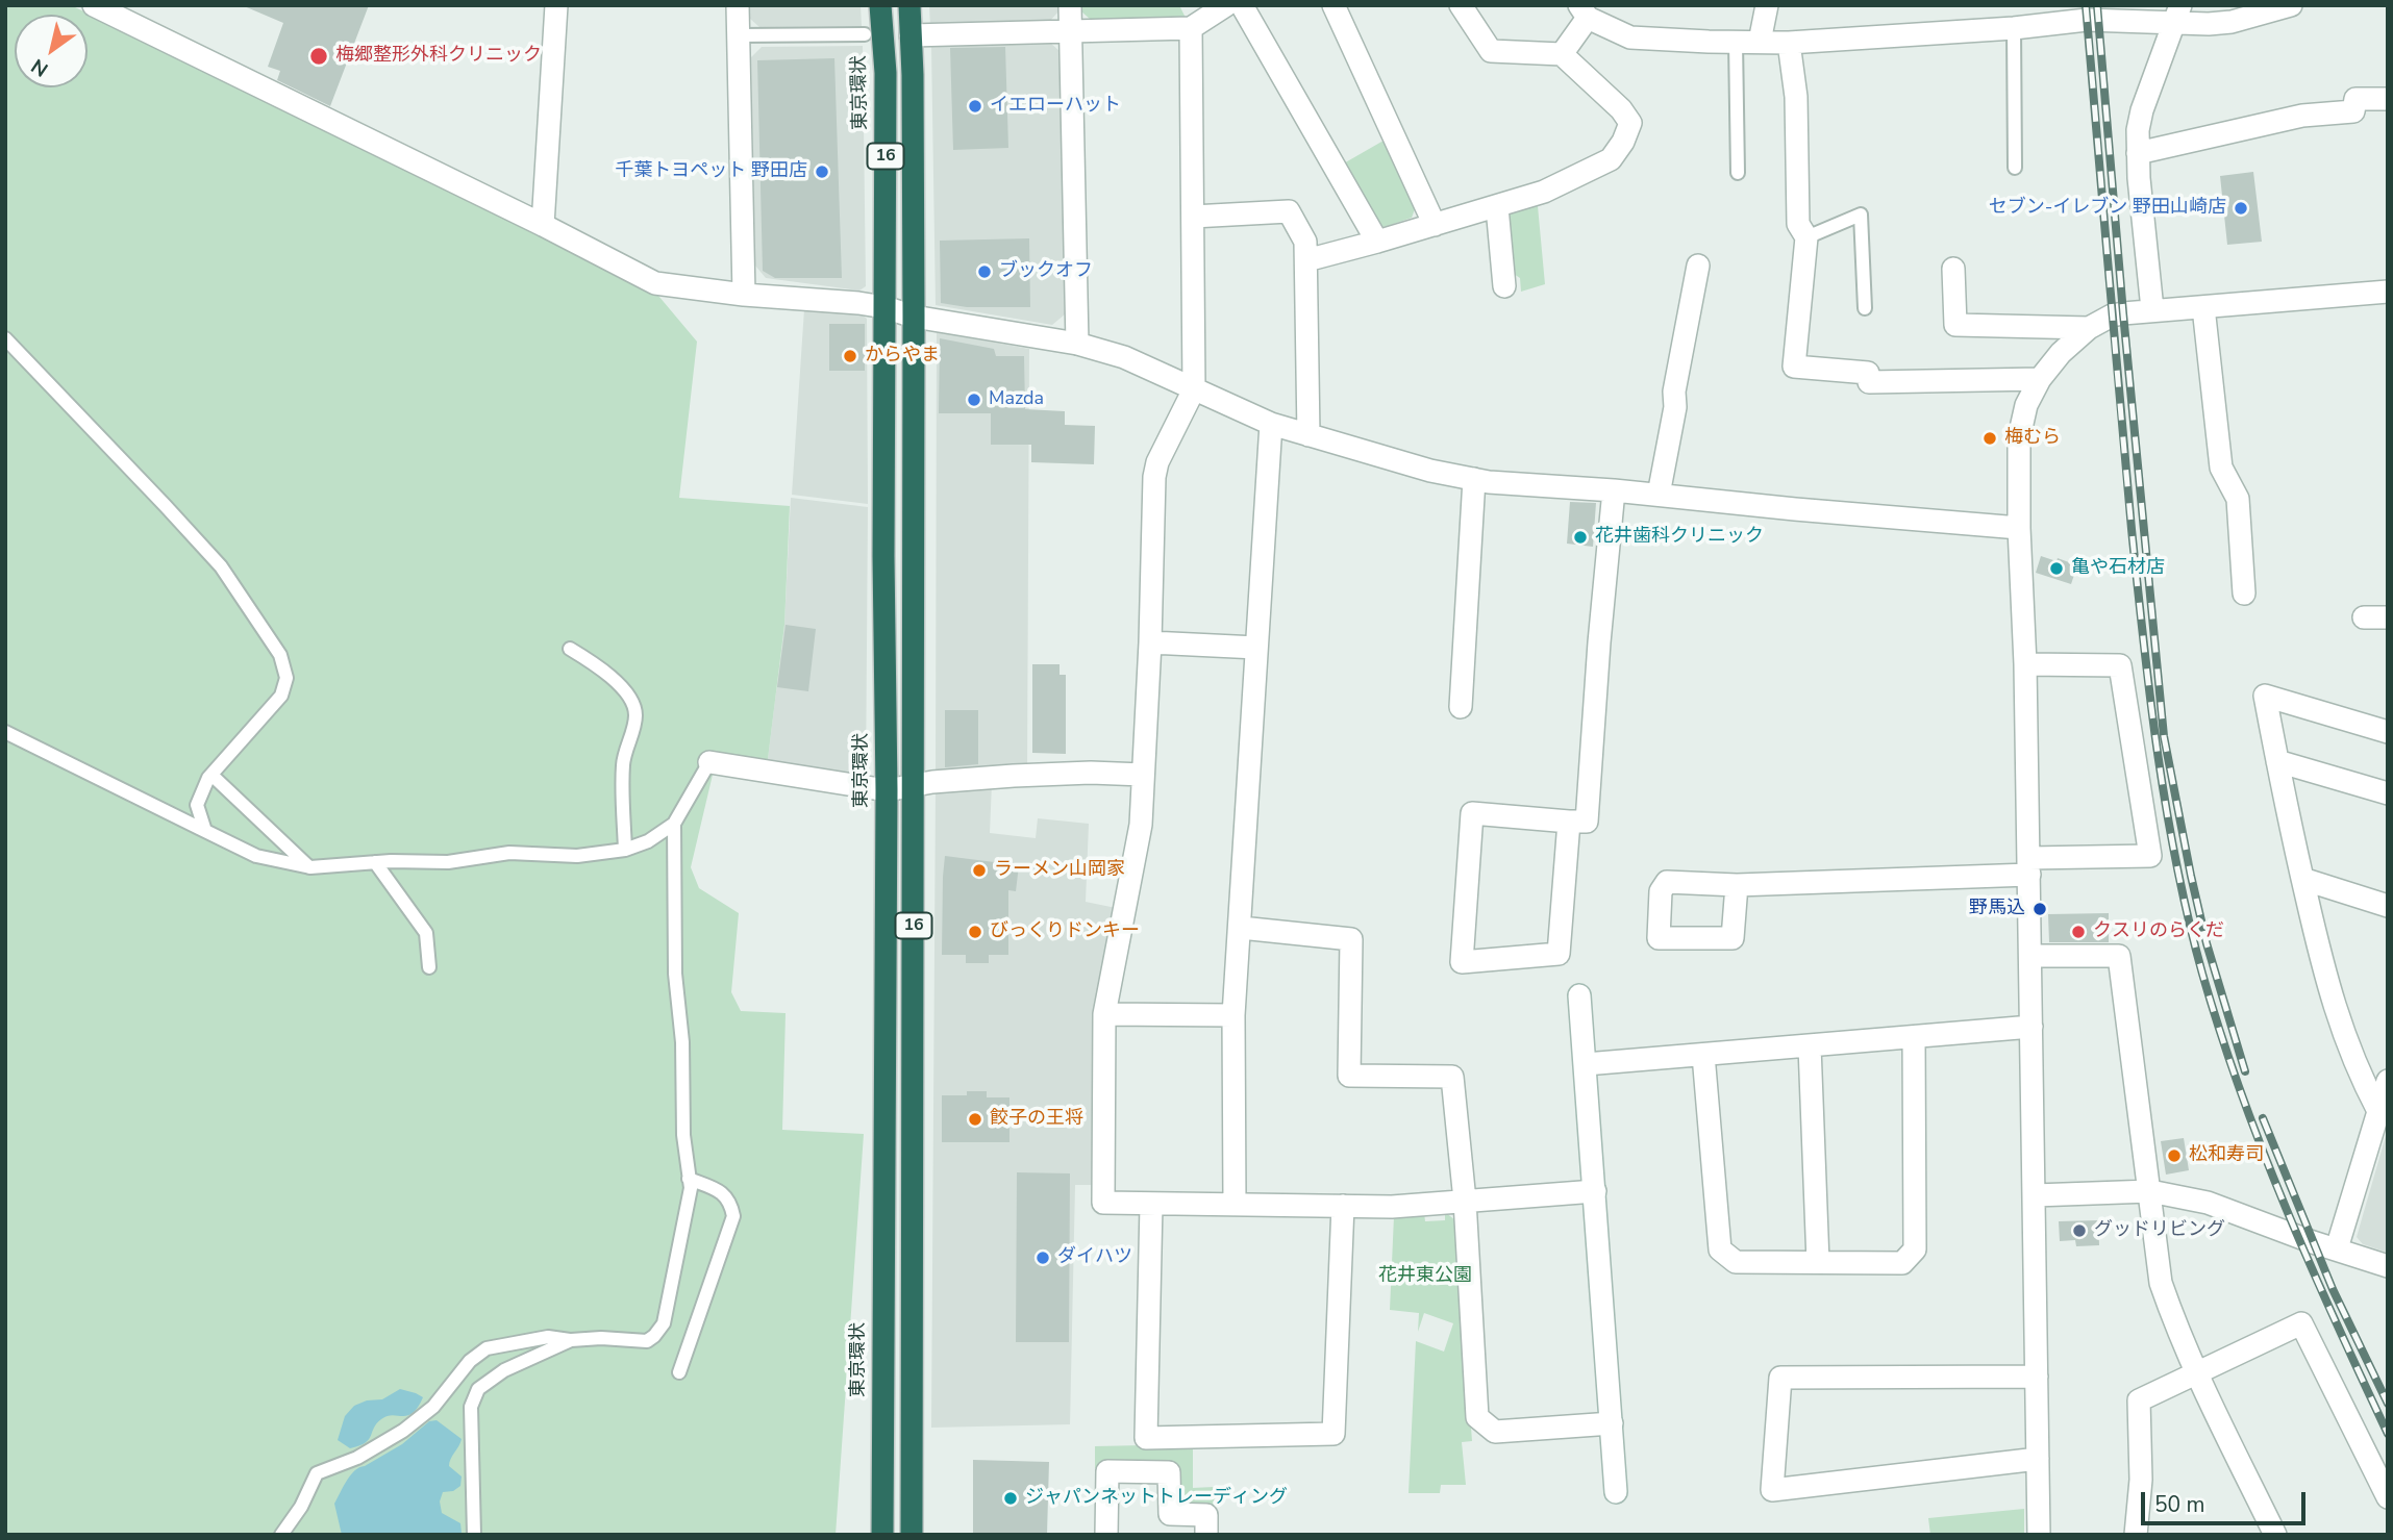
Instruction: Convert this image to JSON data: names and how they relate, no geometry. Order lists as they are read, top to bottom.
{
  "streets": {
    "highway": ["東京環状", "16"]
  },
  "parks": ["花井東公園"],
  "places": [
    "梅郷整形外科クリニック",
    "イエローハット",
    "千葉トヨペット 野田店",
    "セブン-イレブン 野田山崎店",
    "ブックオフ",
    "からやま",
    "Mazda",
    "梅むら",
    "花井歯科クリニック",
    "亀や石材店",
    "ラーメン山岡家",
    "野馬込",
    "びっくりドンキー",
    "クスリのらくだ",
    "餃子の王将",
    "松和寿司",
    "グッドリビング",
    "ダイハツ",
    "ジャパンネットトレーディング"
  ],
  "scale_bar": "50 m",
  "north": "bottom left"
}
